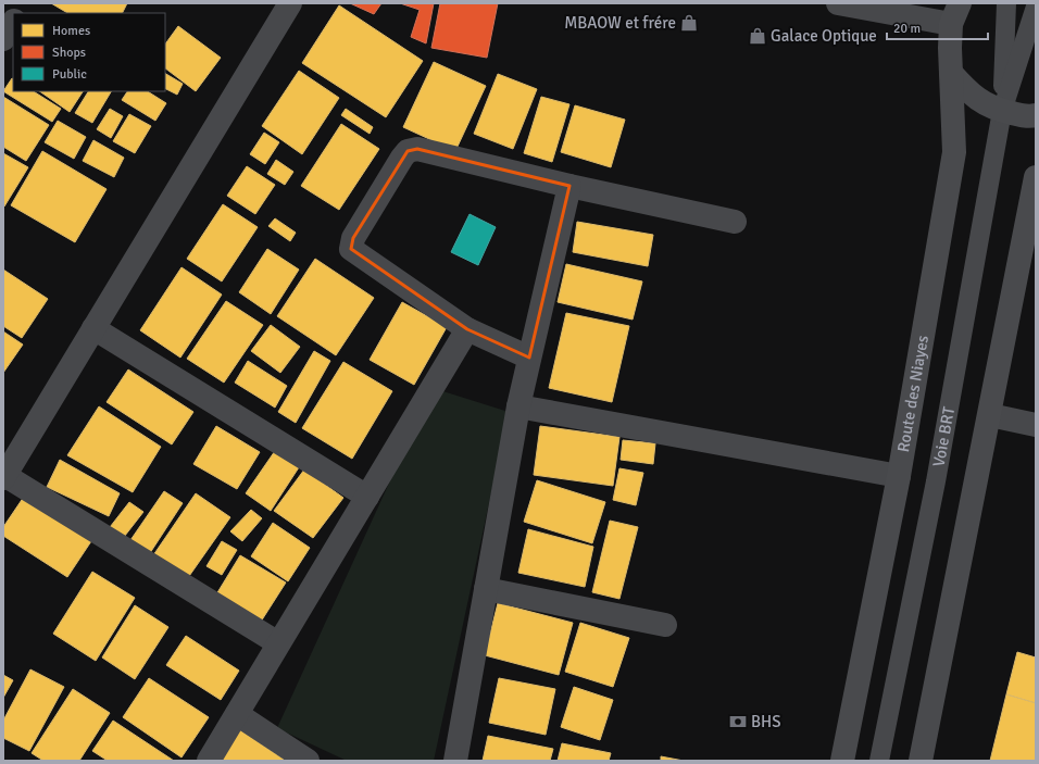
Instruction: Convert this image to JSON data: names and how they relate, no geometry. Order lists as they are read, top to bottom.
{
  "streets": {
    "main road": ["Route des Niayes"],
    "lane": ["Voie BRT"]
  },
  "places": {
    "shop": ["MBAOW et frére", "Galace Optique"],
    "bank": ["BHS"]
  },
  "legend": ["Homes", "Shops", "Public"],
  "scale_bar": "20 m"
}
